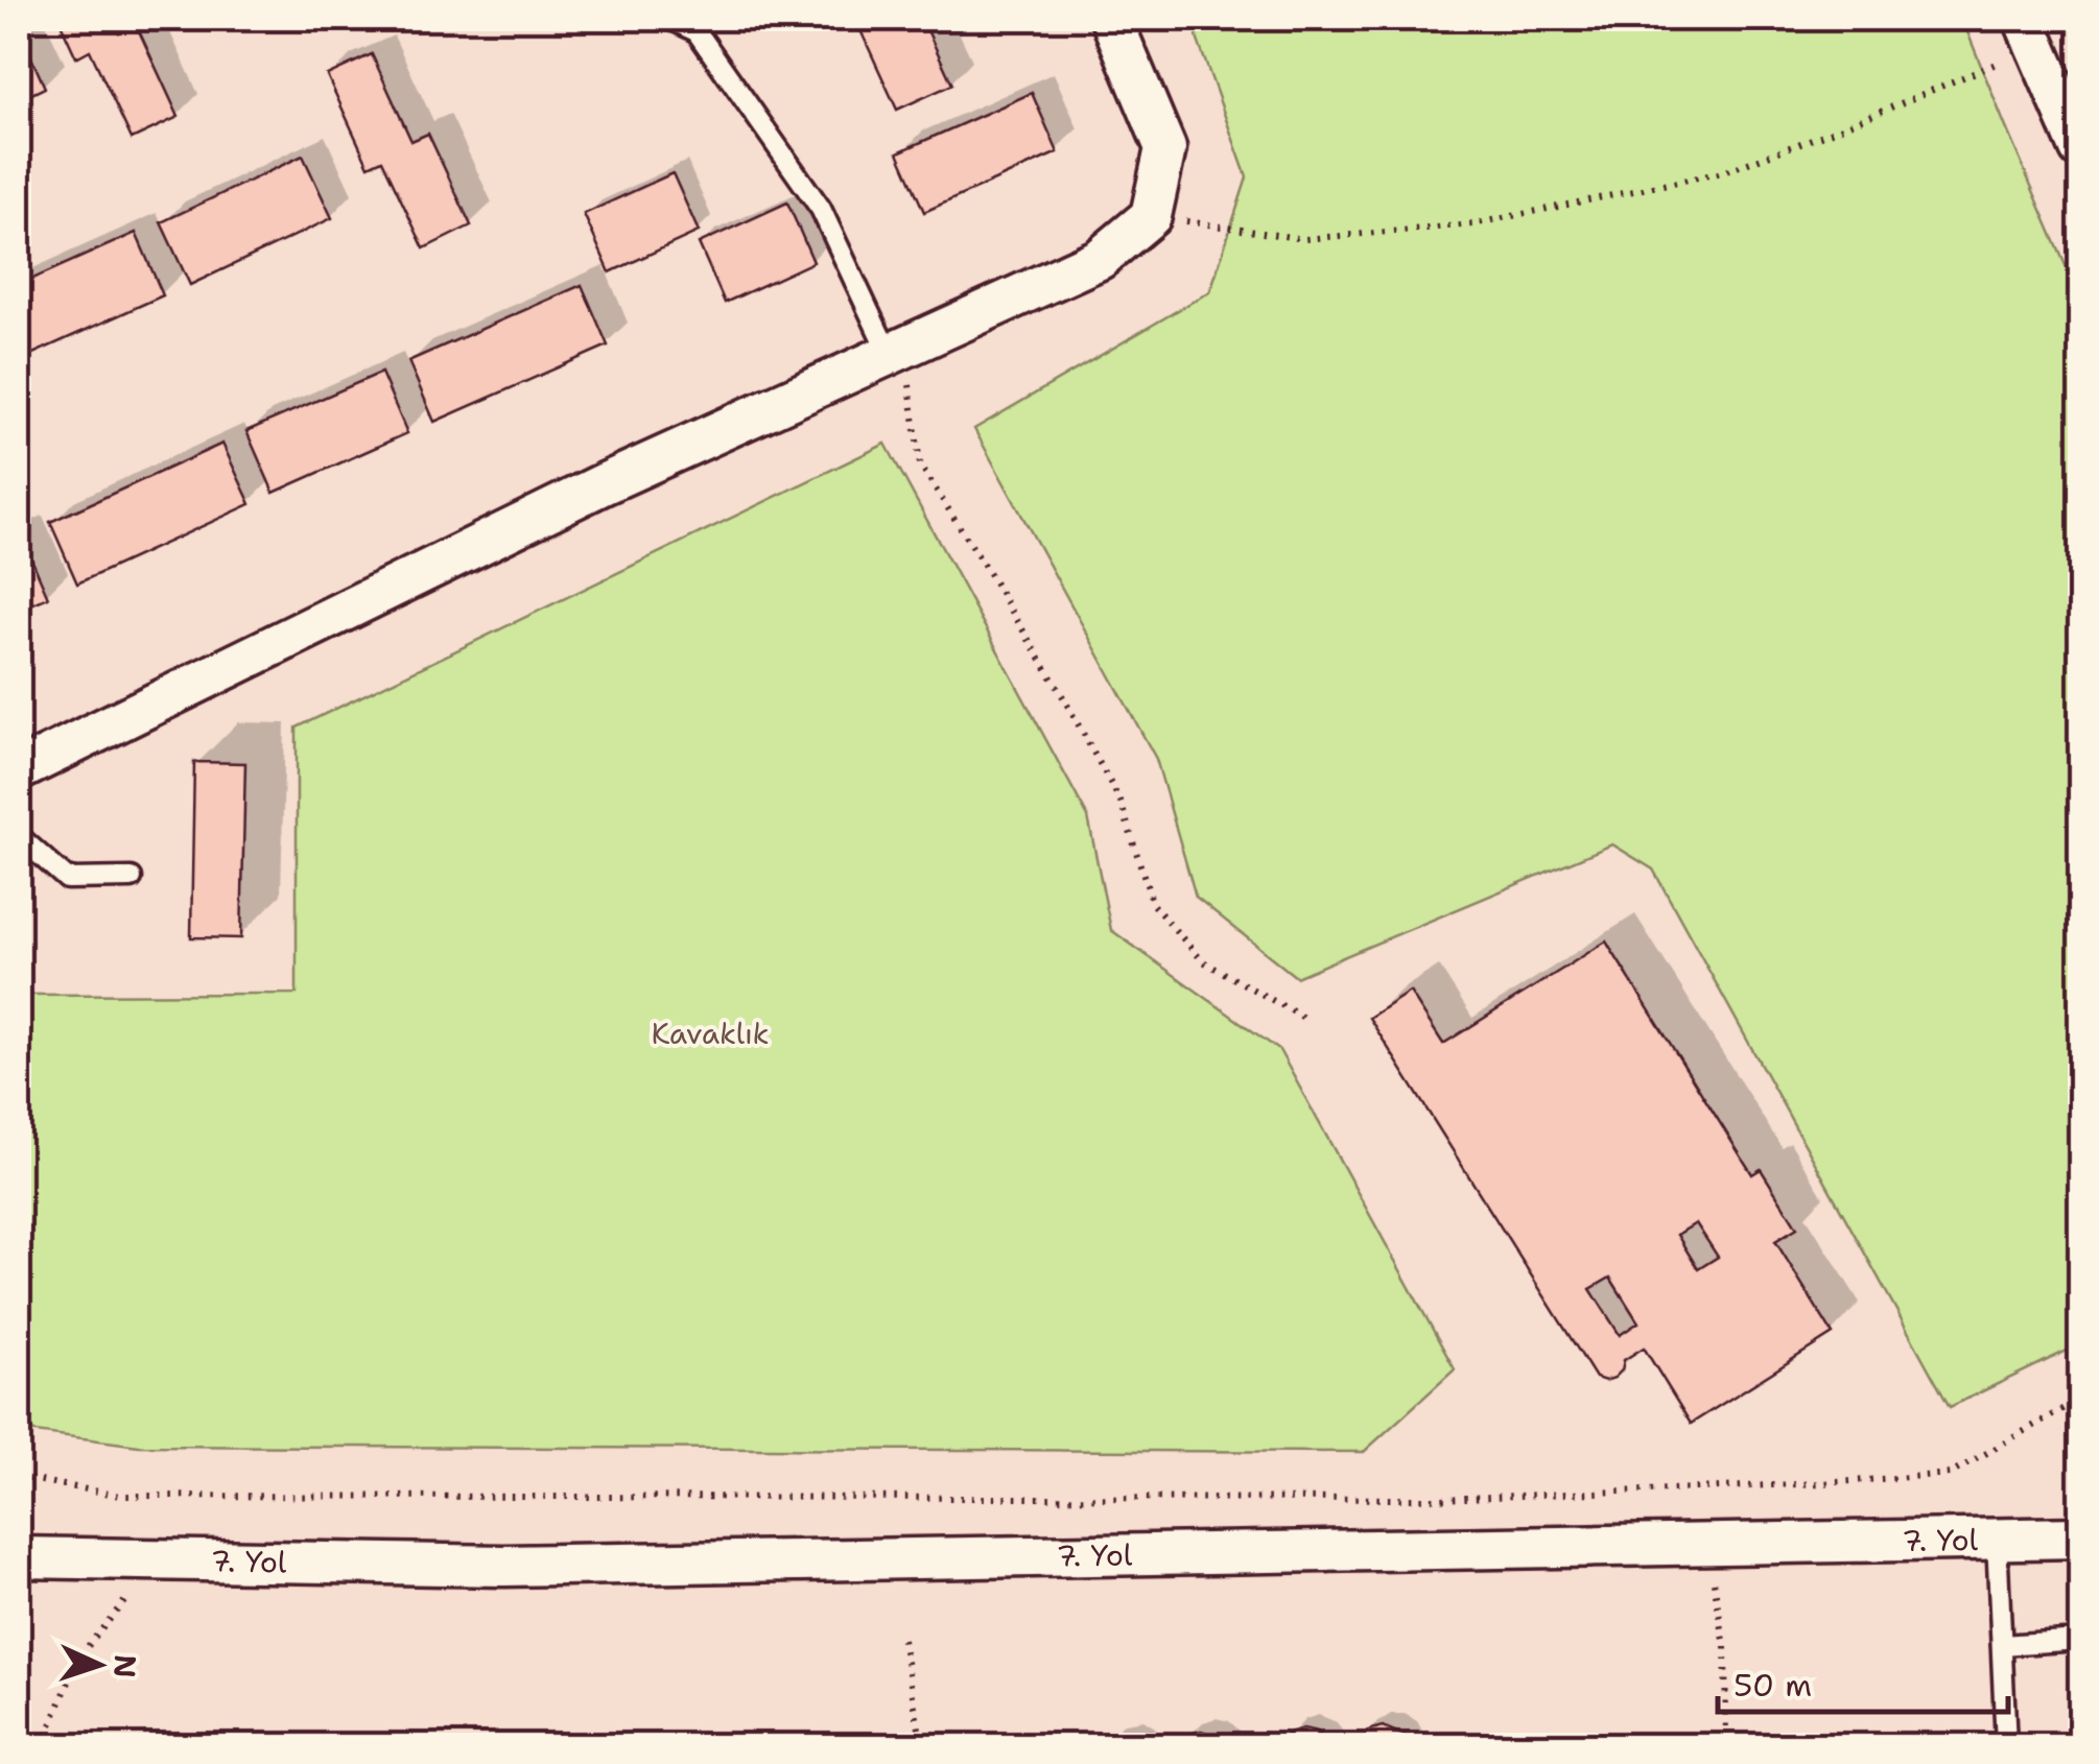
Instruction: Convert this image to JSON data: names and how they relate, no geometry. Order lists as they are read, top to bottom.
{
  "streets": {
    "street": ["7. Yol"]
  },
  "parks": ["Kavaklık"],
  "scale_bar": "50 m",
  "north": "right"
}
